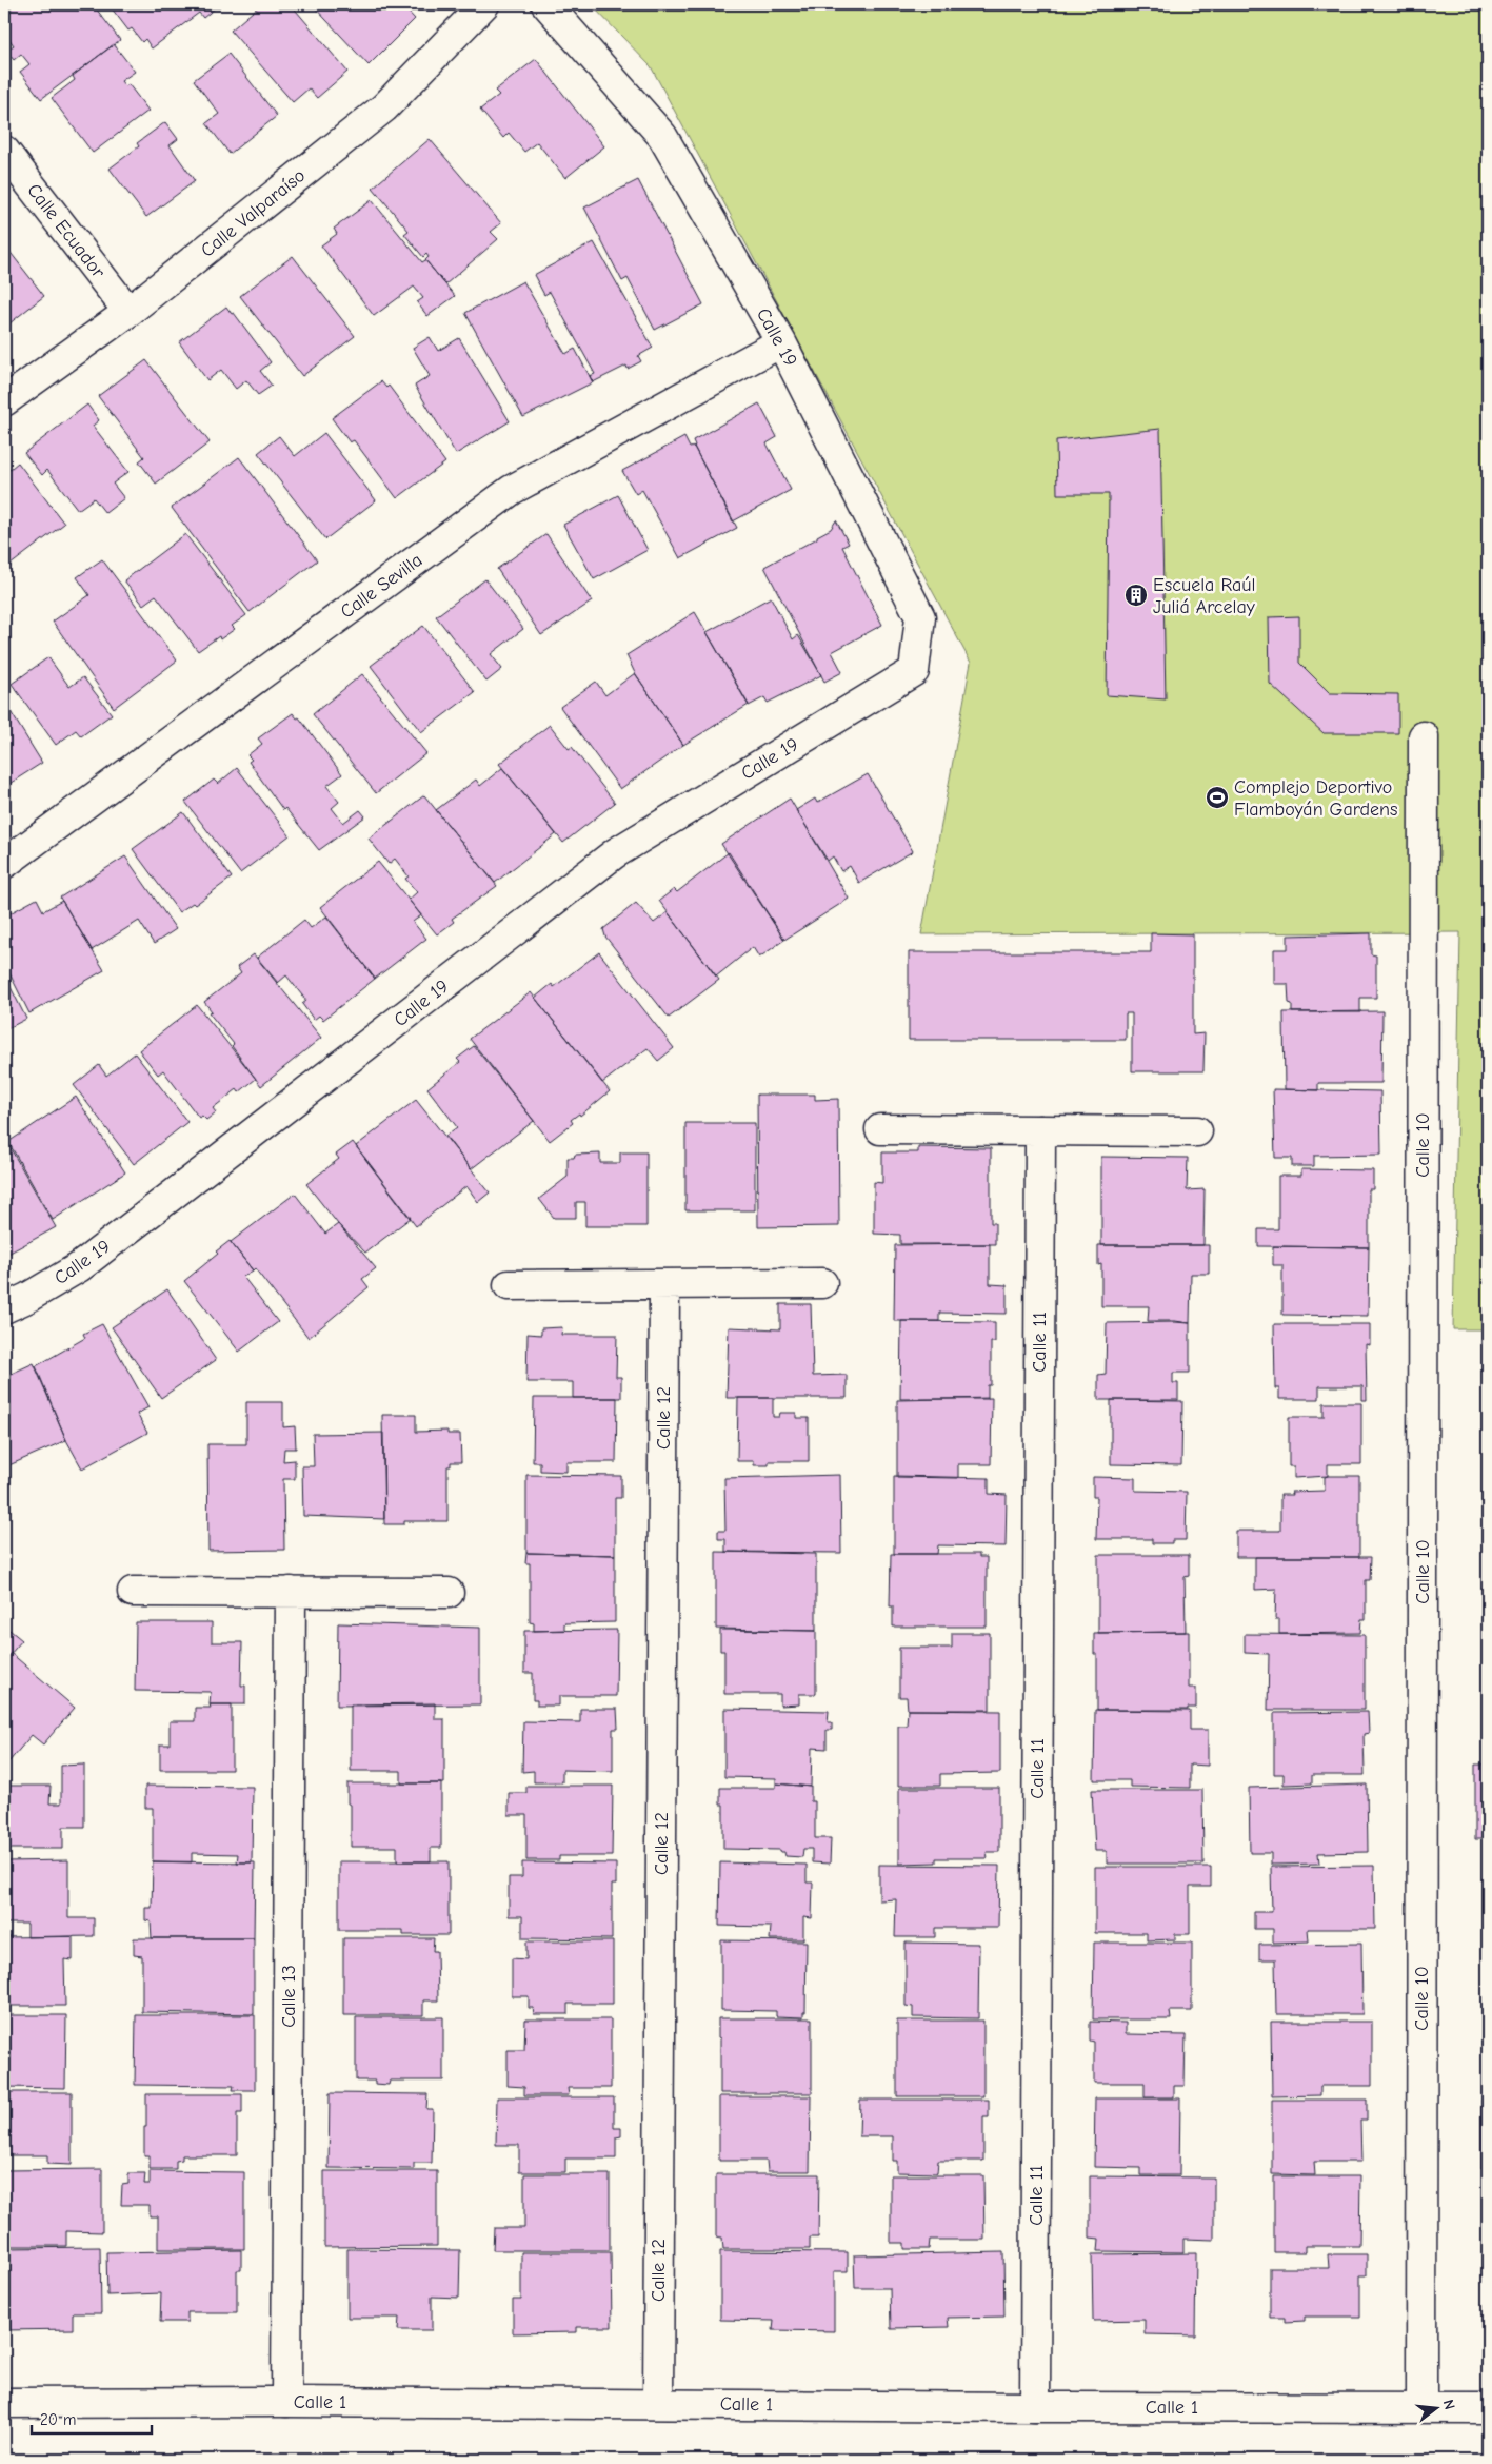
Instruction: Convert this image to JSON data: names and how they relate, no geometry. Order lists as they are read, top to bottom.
{
  "streets": {
    "street": [
      "Calle Valparaíso",
      "Calle Ecuador",
      "Calle 19",
      "Calle Sevilla",
      "Calle 10",
      "Calle 11",
      "Calle 12",
      "Calle 13",
      "Calle 1"
    ]
  },
  "crossings": [
    ["Calle Valparaíso", "Calle Ecuador"],
    ["Calle 19", "Calle Sevilla"],
    ["Calle 10", "Calle 1"],
    ["Calle 11", "Calle 1"],
    ["Calle 12", "Calle 1"],
    ["Calle 13", "Calle 1"]
  ],
  "places": {
    "building": ["Escuela Raúl Juliá Arcelay"],
    "sports": ["Complejo Deportivo Flamboyán Gardens"]
  },
  "scale_bar": "20 m",
  "north": "right"
}
